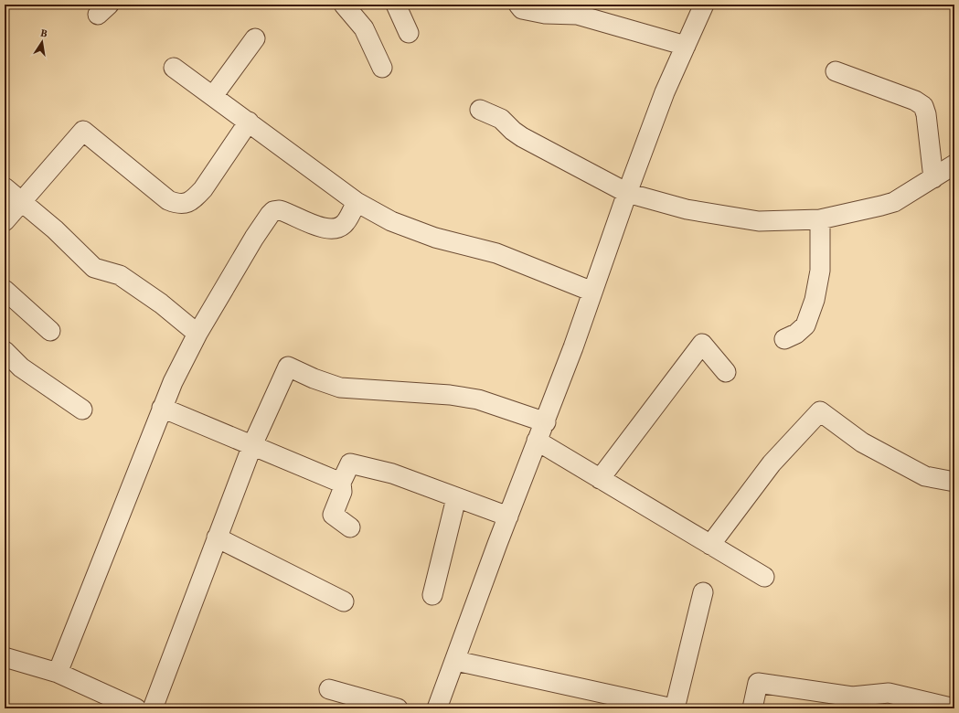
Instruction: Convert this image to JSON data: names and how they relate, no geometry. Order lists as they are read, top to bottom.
{
  "north": "top"
}
